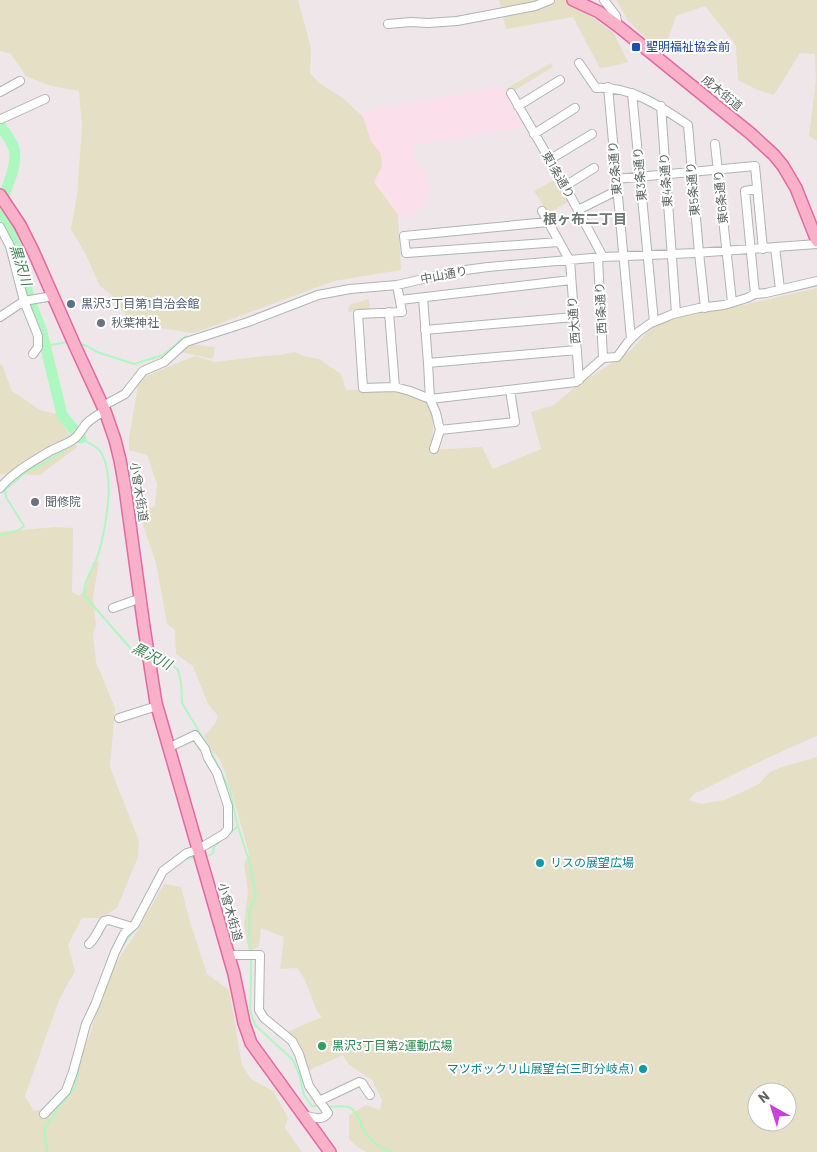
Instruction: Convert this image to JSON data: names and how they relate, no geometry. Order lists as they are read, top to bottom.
{
  "streets": {
    "main road": ["成木街道", "小曾木街道"],
    "street": [
      "東2条通り",
      "東3条通り",
      "東1条通り",
      "東4条通り",
      "東5条通り",
      "東6条通り",
      "中山通り",
      "西1条通り",
      "西大通り"
    ]
  },
  "crossings": [
    ["成木街道", "中山通り"],
    ["東2条通り", "中山通り"],
    ["東3条通り", "中山通り"],
    ["東1条通り", "中山通り"],
    ["東1条通り", "西1条通り"],
    ["東4条通り", "東5条通り"],
    ["東4条通り", "中山通り"],
    ["東5条通り", "中山通り"],
    ["東6条通り", "中山通り"],
    ["中山通り", "西1条通り"],
    ["中山通り", "西大通り"],
    ["中山通り", "小曾木街道"]
  ],
  "districts": ["根ヶ布二丁目"],
  "water": ["黒沢川"],
  "places": {
    "transit": ["聖明福祉協会前"],
    "other": [
      "黒沢3丁目第1自治会館",
      "秋葉神社",
      "聞修院",
      "リスの展望広場",
      "黒沢3丁目第2運動広場",
      "マツボックリ山展望台(三町分岐点)"
    ]
  },
  "north": "top left"
}
